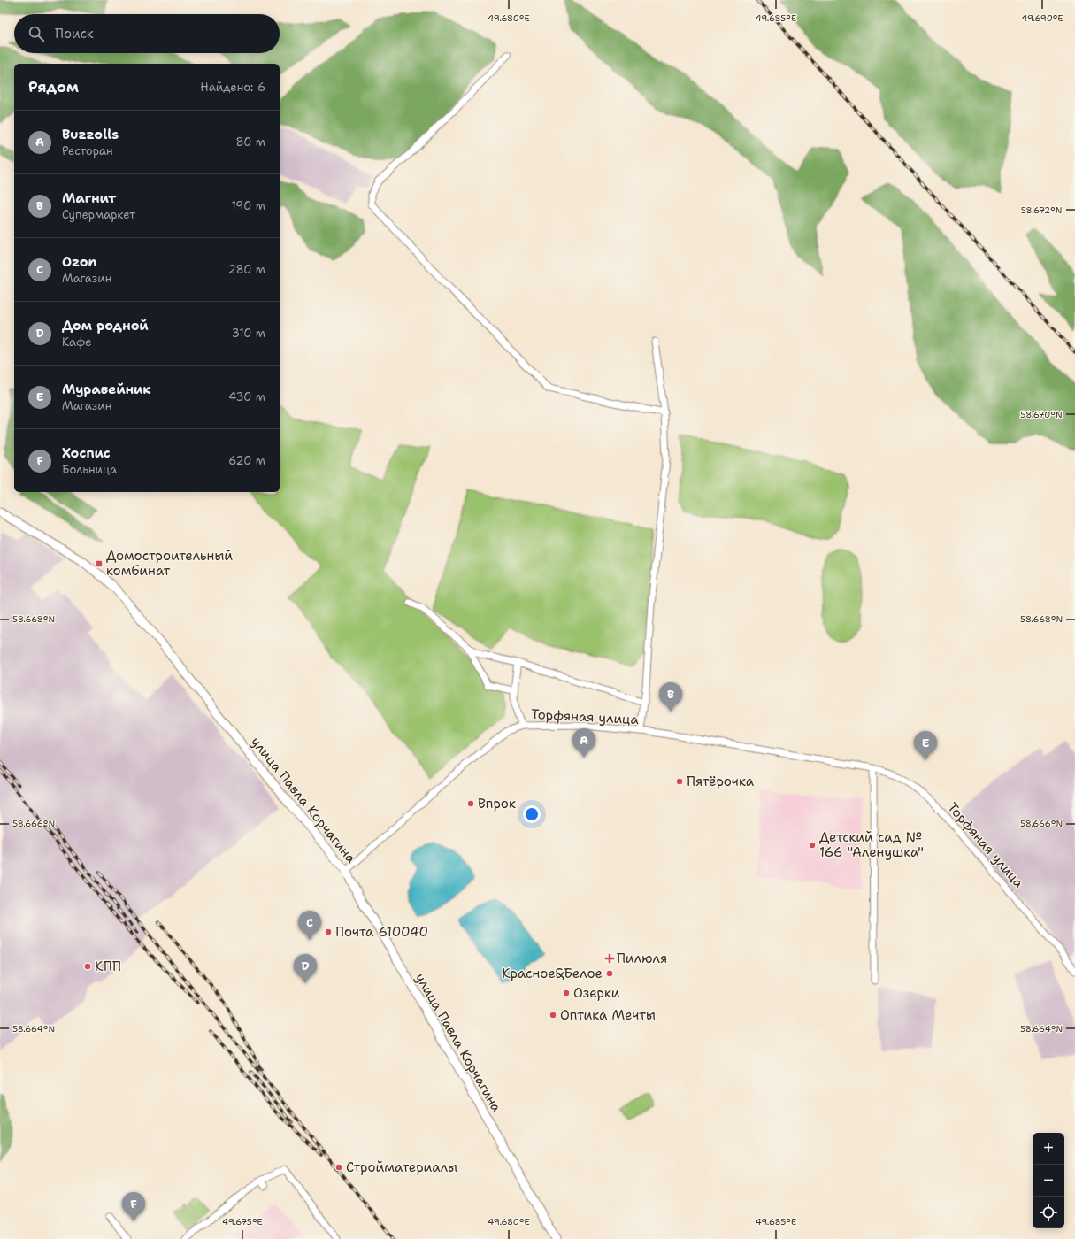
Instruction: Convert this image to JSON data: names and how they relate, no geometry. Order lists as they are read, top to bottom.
{
  "streets": {
    "main road": ["улица Павла Корчагина"],
    "street": ["Торфяная улица"]
  },
  "crossings": [
    ["Торфяная улица", "улица Павла Корчагина"]
  ],
  "places": {
    "transit": ["Домостроительный комбинат"],
    "other": [
      "Пятёрочка",
      "Впрок",
      "Детский сад № 166 \"Аленушка\"",
      "Почта 610040",
      "КПП",
      "Красное&Белое",
      "Озерки",
      "Оптика Мечты",
      "Стройматериалы"
    ],
    "health": ["Пилюля"]
  },
  "page": {
    "search": "Поиск",
    "heading": ["Рядом", "Найдено: 6"],
    "list": [
      {
        "mark": "A",
        "name": "Buzzolls",
        "note": "Ресторан",
        "value": "80 m"
      },
      {
        "mark": "B",
        "name": "Магнит",
        "note": "Супермаркет",
        "value": "190 m"
      },
      {
        "mark": "C",
        "name": "Ozon",
        "note": "Магазин",
        "value": "280 m"
      },
      {
        "mark": "D",
        "name": "Дом родной",
        "note": "Кафе",
        "value": "310 m"
      },
      {
        "mark": "E",
        "name": "Муравейник",
        "note": "Магазин",
        "value": "430 m"
      },
      {
        "mark": "F",
        "name": "Хоспис",
        "note": "Больница",
        "value": "620 m"
      }
    ],
    "pins": [
      "B",
      "A",
      "E",
      "C",
      "D",
      "F"
    ],
    "map_buttons": ["+", "−"]
  },
  "coordinates": [
    "49.680°E",
    "49.685°E",
    "49.690°E",
    "58.672°N",
    "58.670°N",
    "58.668°N",
    "58.666°N",
    "58.664°N",
    "49.675°E"
  ]
}
